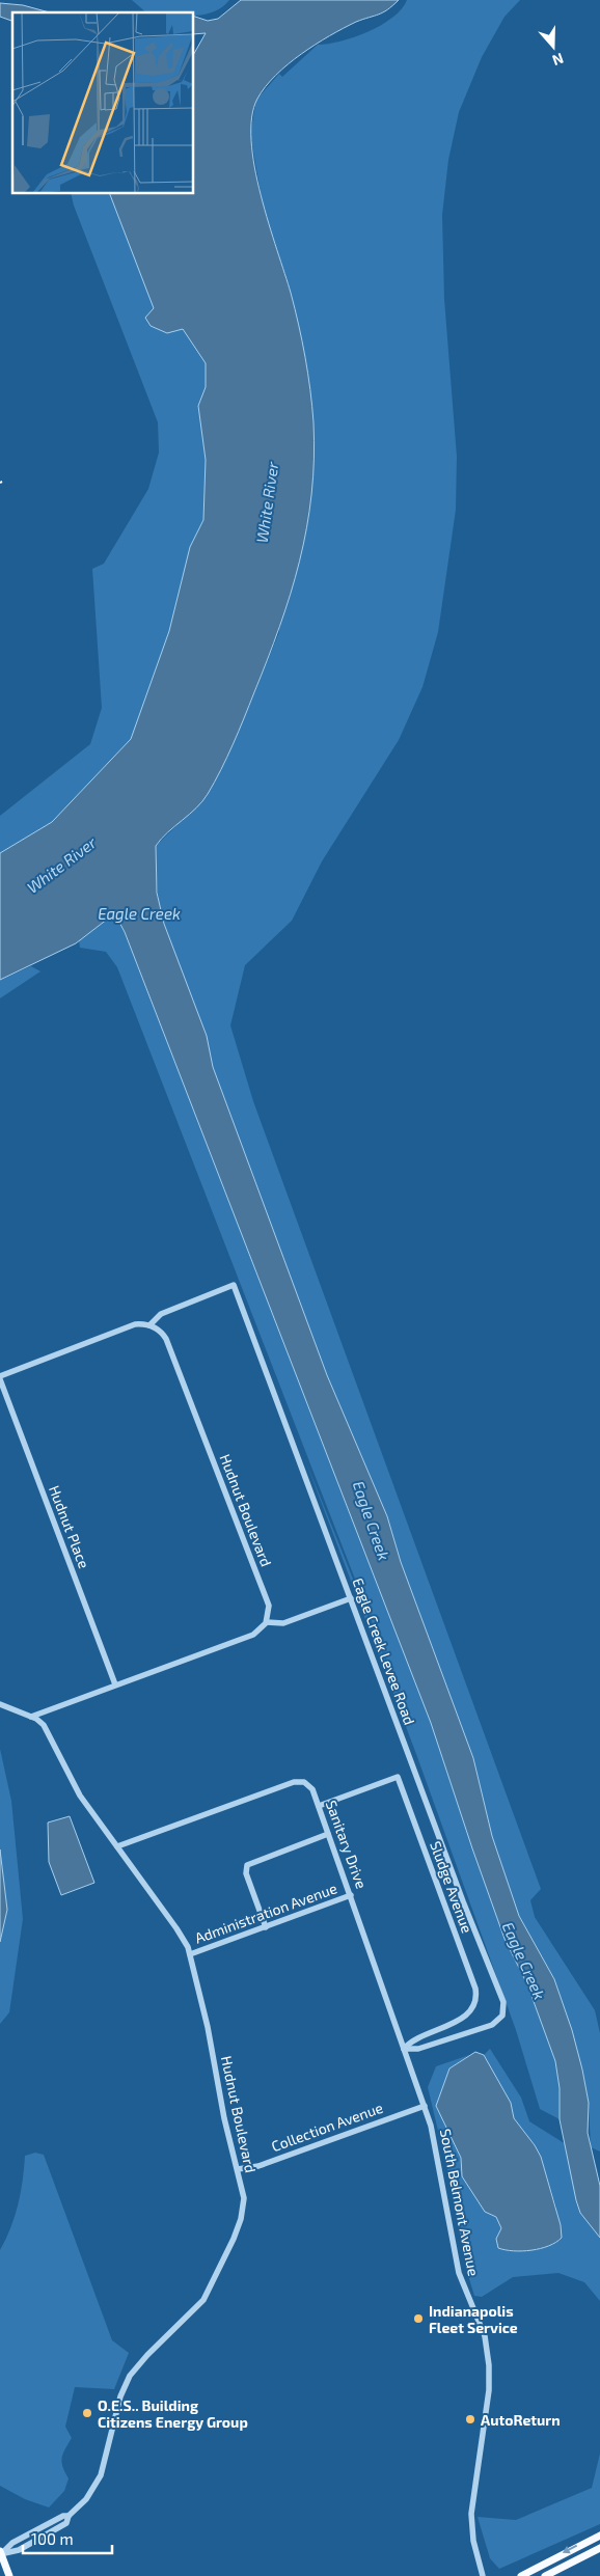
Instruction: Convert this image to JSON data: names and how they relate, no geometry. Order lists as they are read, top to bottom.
{
  "streets": {
    "street": [
      "Hudnut Boulevard",
      "Hudnut Place",
      "Eagle Creek Levee Road",
      "Sanitary Drive",
      "Sludge Avenue",
      "Administration Avenue",
      "Collection Avenue",
      "South Belmont Avenue"
    ]
  },
  "crossings": [
    ["Hudnut Boulevard", "Eagle Creek Levee Road"],
    ["Hudnut Boulevard", "Sanitary Drive"],
    ["Hudnut Boulevard", "Administration Avenue"],
    ["Hudnut Boulevard", "Collection Avenue"],
    ["Eagle Creek Levee Road", "Sanitary Drive"],
    ["Eagle Creek Levee Road", "Sludge Avenue"],
    ["Sanitary Drive", "Sludge Avenue"],
    ["Sanitary Drive", "Administration Avenue"],
    ["Sanitary Drive", "Collection Avenue"],
    ["Sanitary Drive", "South Belmont Avenue"],
    ["Collection Avenue", "South Belmont Avenue"]
  ],
  "water": ["White River", "Eagle Creek"],
  "places": ["Indianapolis Fleet Service", "O.E.S.. Building Citizens Energy Group", "AutoReturn"],
  "scale_bar": "100 m",
  "north": "bottom"
}
